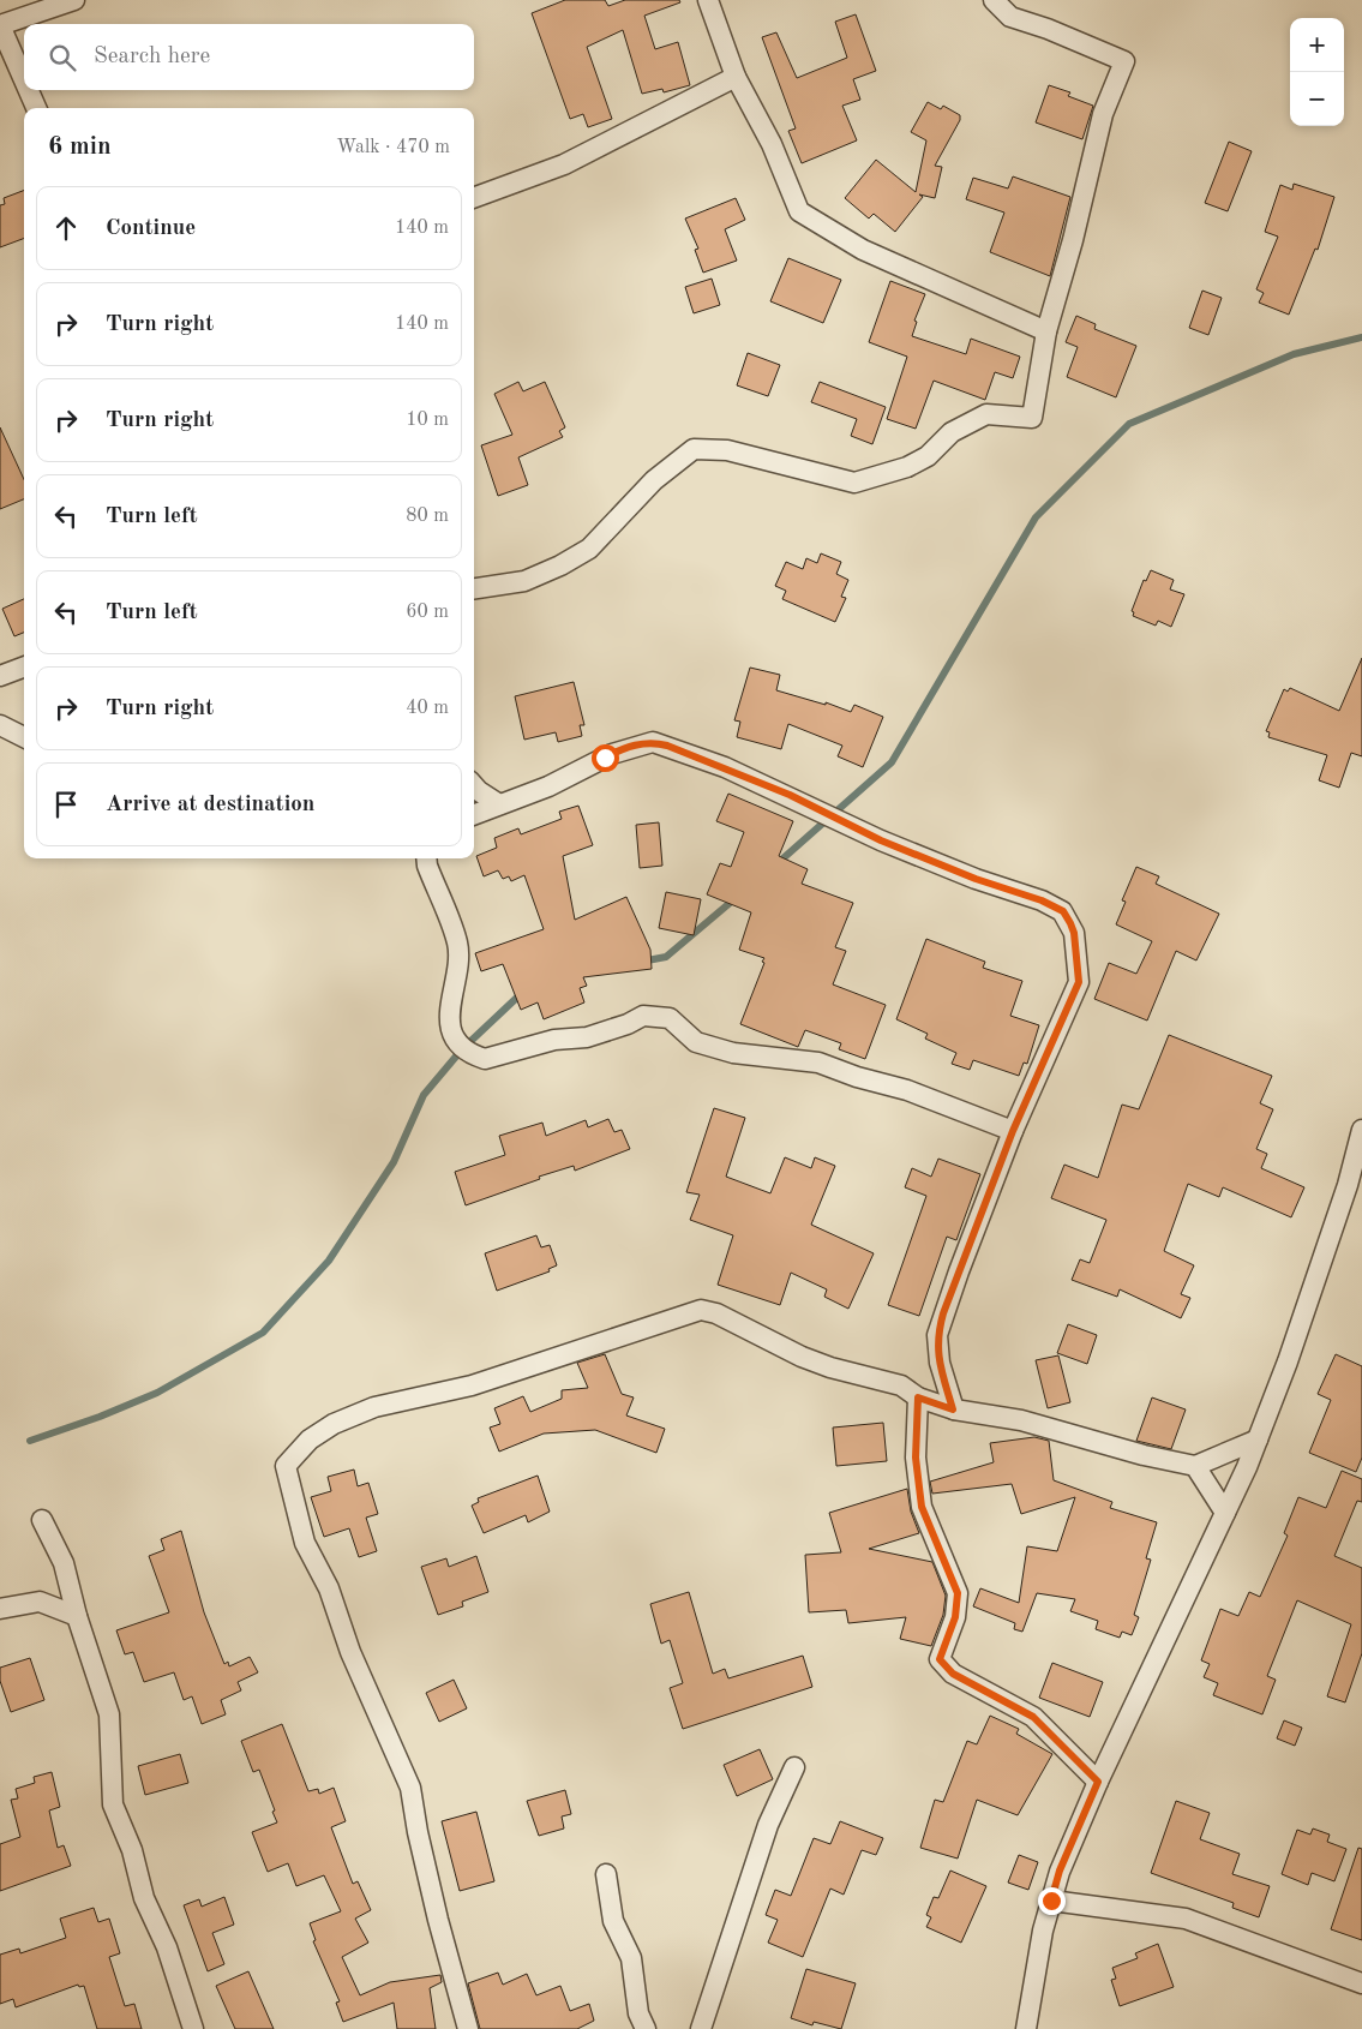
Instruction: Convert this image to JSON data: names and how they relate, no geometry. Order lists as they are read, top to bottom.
{
  "page": {
    "map_buttons": ["+", "−"],
    "search": "Search here",
    "heading": ["6 min", "Walk · 470 m"],
    "list": [
      ["Continue", "140 m"],
      ["Turn right", "140 m"],
      ["Turn right", "10 m"],
      ["Turn left", "80 m"],
      ["Turn left", "60 m"],
      ["Turn right", "40 m"],
      "Arrive at destination"
    ]
  }
}
